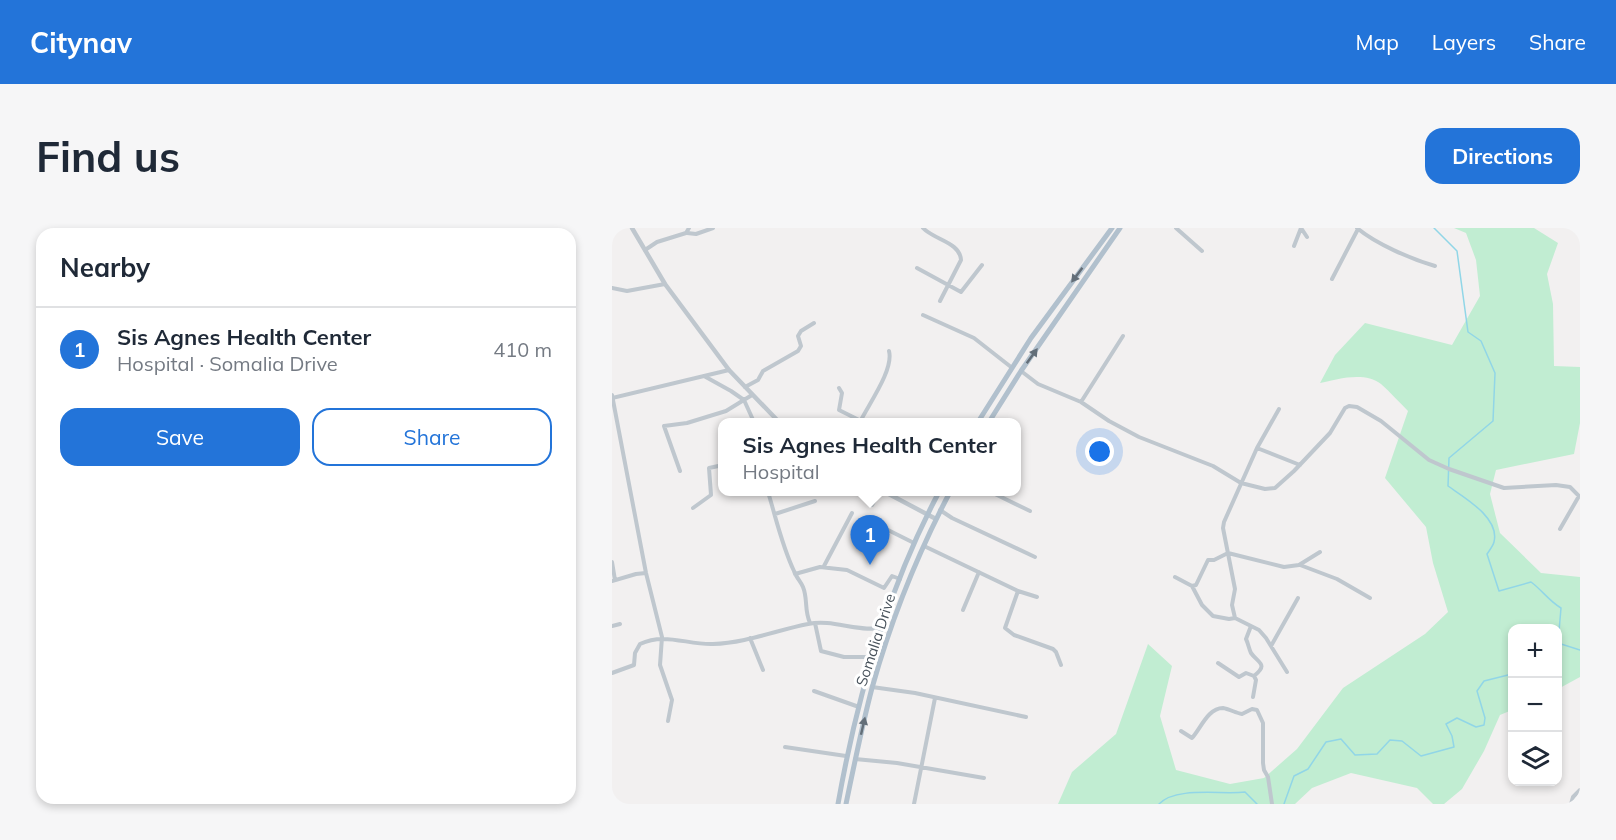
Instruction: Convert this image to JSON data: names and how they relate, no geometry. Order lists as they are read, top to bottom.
{
  "streets": {
    "main road": ["Somalia Drive"]
  },
  "page": {
    "header": "Citynav",
    "nav": ["Map", "Layers", "Share"],
    "buttons": [
      "Directions",
      ["Save", "Share"]
    ],
    "title": "Find us",
    "heading": "Nearby",
    "list": [
      {
        "mark": "1",
        "name": "Sis Agnes Health Center",
        "note": "Hospital · Somalia Drive",
        "value": "410 m"
      }
    ],
    "popup": ["Sis Agnes Health Center", "Hospital"],
    "pins": "1",
    "map_buttons": ["+", "−"]
  }
}
